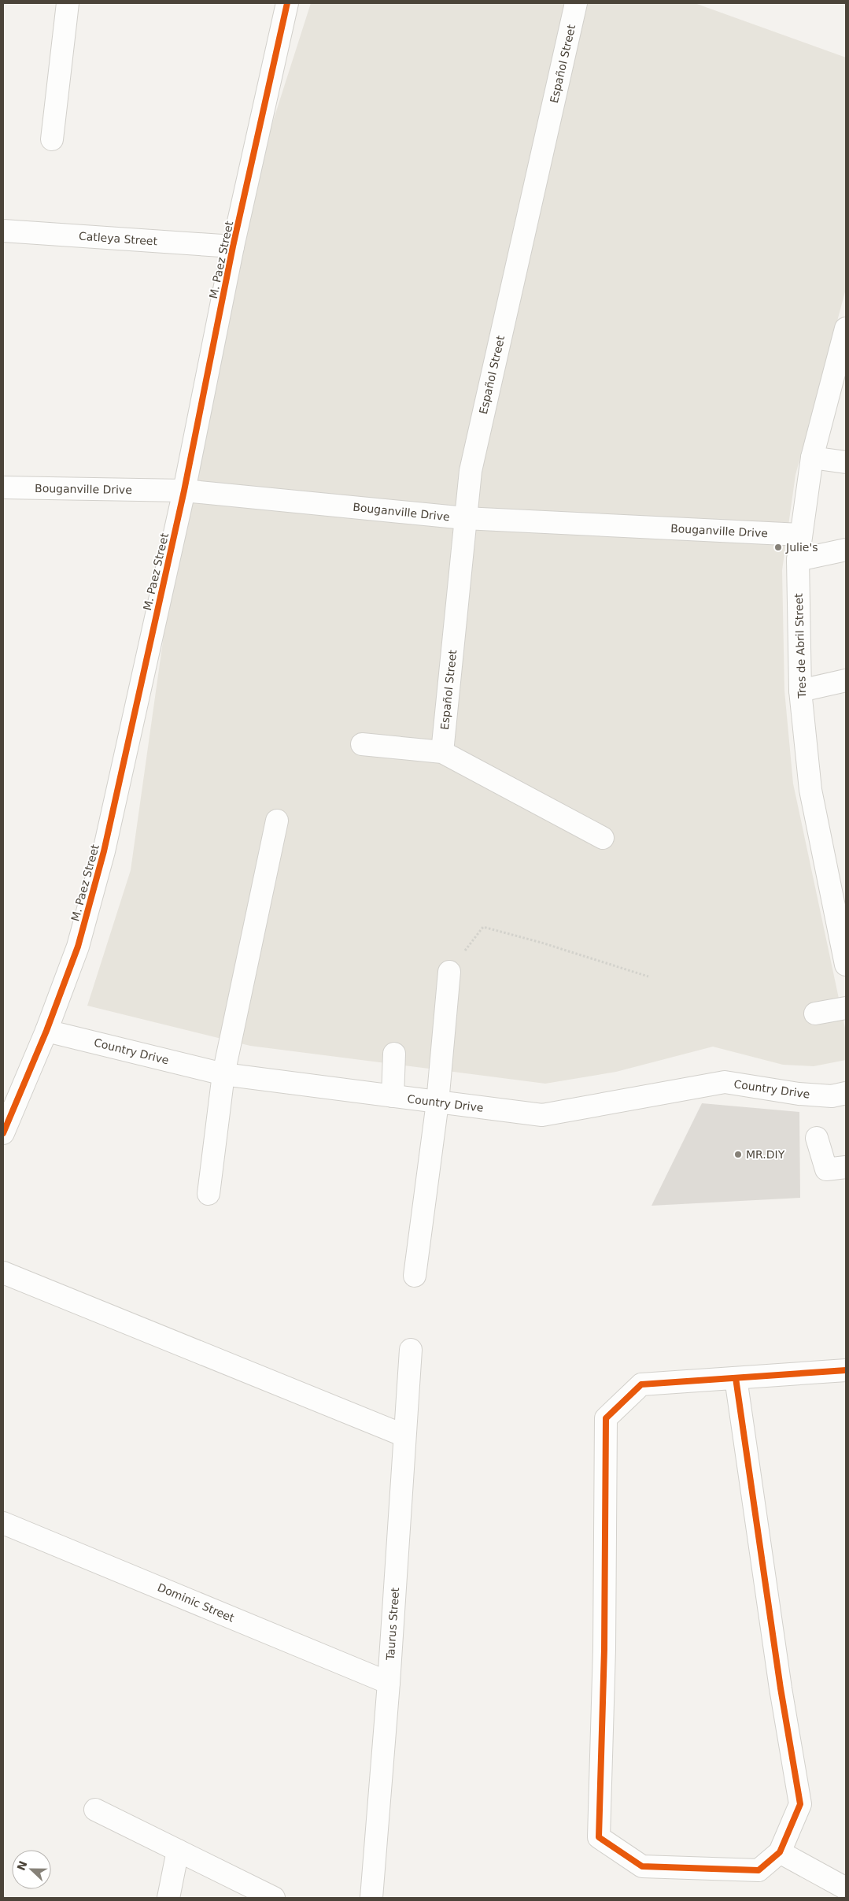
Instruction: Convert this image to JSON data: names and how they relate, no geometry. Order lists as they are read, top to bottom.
{
  "streets": {
    "street": [
      "Español Street",
      "Catleya Street",
      "M. Paez Street",
      "Bouganville Drive",
      "Tres de Abril Street",
      "Country Drive",
      "Dominic Street",
      "Taurus Street"
    ]
  },
  "crossings": [
    ["Español Street", "Bouganville Drive"],
    ["Catleya Street", "M. Paez Street"],
    ["M. Paez Street", "Bouganville Drive"],
    ["M. Paez Street", "Country Drive"],
    ["Bouganville Drive", "Tres de Abril Street"],
    ["Dominic Street", "Taurus Street"]
  ],
  "places": ["Julie's", "MR.DIY"],
  "north": "left"
}
